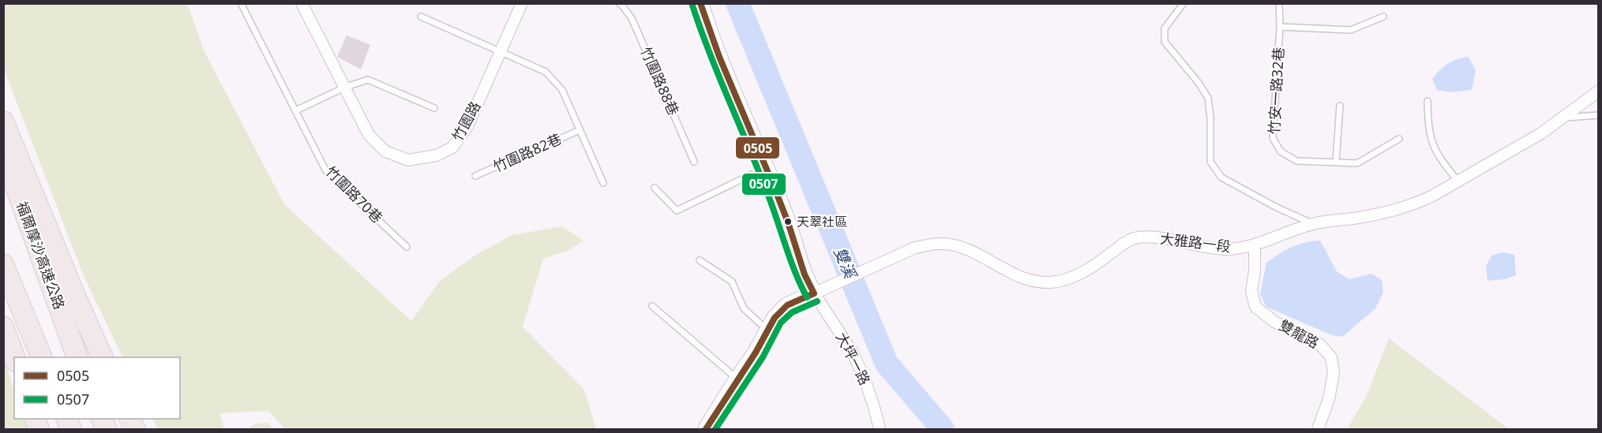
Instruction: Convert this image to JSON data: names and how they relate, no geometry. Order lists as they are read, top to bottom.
{
  "streets": {
    "highway": ["福爾摩沙高速公路"],
    "street": [
      "竹園路",
      "大雅路一段",
      "雙龍路",
      "大坪一路"
    ],
    "lane": [
      "竹圍路88巷",
      "竹安一路32巷",
      "竹圍路82巷",
      "竹圍路70巷"
    ]
  },
  "crossings": [
    ["竹園路", "竹圍路82巷"],
    ["大雅路一段", "雙龍路"],
    ["大雅路一段", "大坪一路"]
  ],
  "water": ["雙溪"],
  "places": ["天翠社區"],
  "lines": ["transit line 0505", "transit line 0507"],
  "legend": ["0505", "0507"]
}
